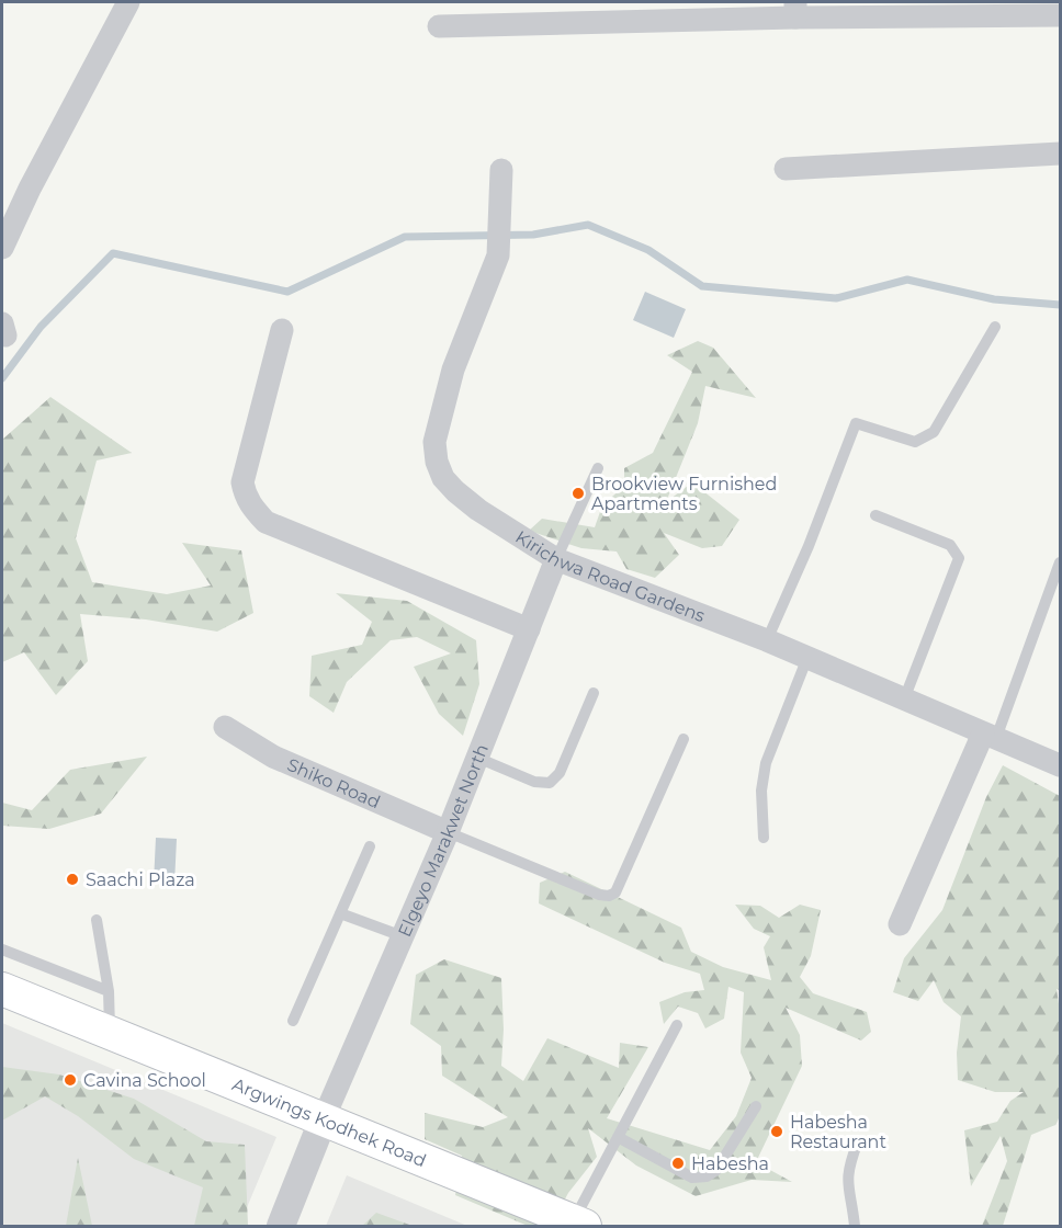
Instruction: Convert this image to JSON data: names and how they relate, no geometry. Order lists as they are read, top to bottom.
{
  "streets": {
    "main road": ["Argwings Kodhek Road"],
    "street": ["Kirichwa Road Gardens", "Shiko Road", "Elgeyo Marakwet North"]
  },
  "crossings": [
    ["Kirichwa Road Gardens", "Elgeyo Marakwet North"],
    ["Shiko Road", "Elgeyo Marakwet North"],
    ["Elgeyo Marakwet North", "Argwings Kodhek Road"]
  ],
  "places": [
    "Brookview Furnished Apartments",
    "Saachi Plaza",
    "Cavina School",
    "Habesha Restaurant",
    "Habesha"
  ]
}
